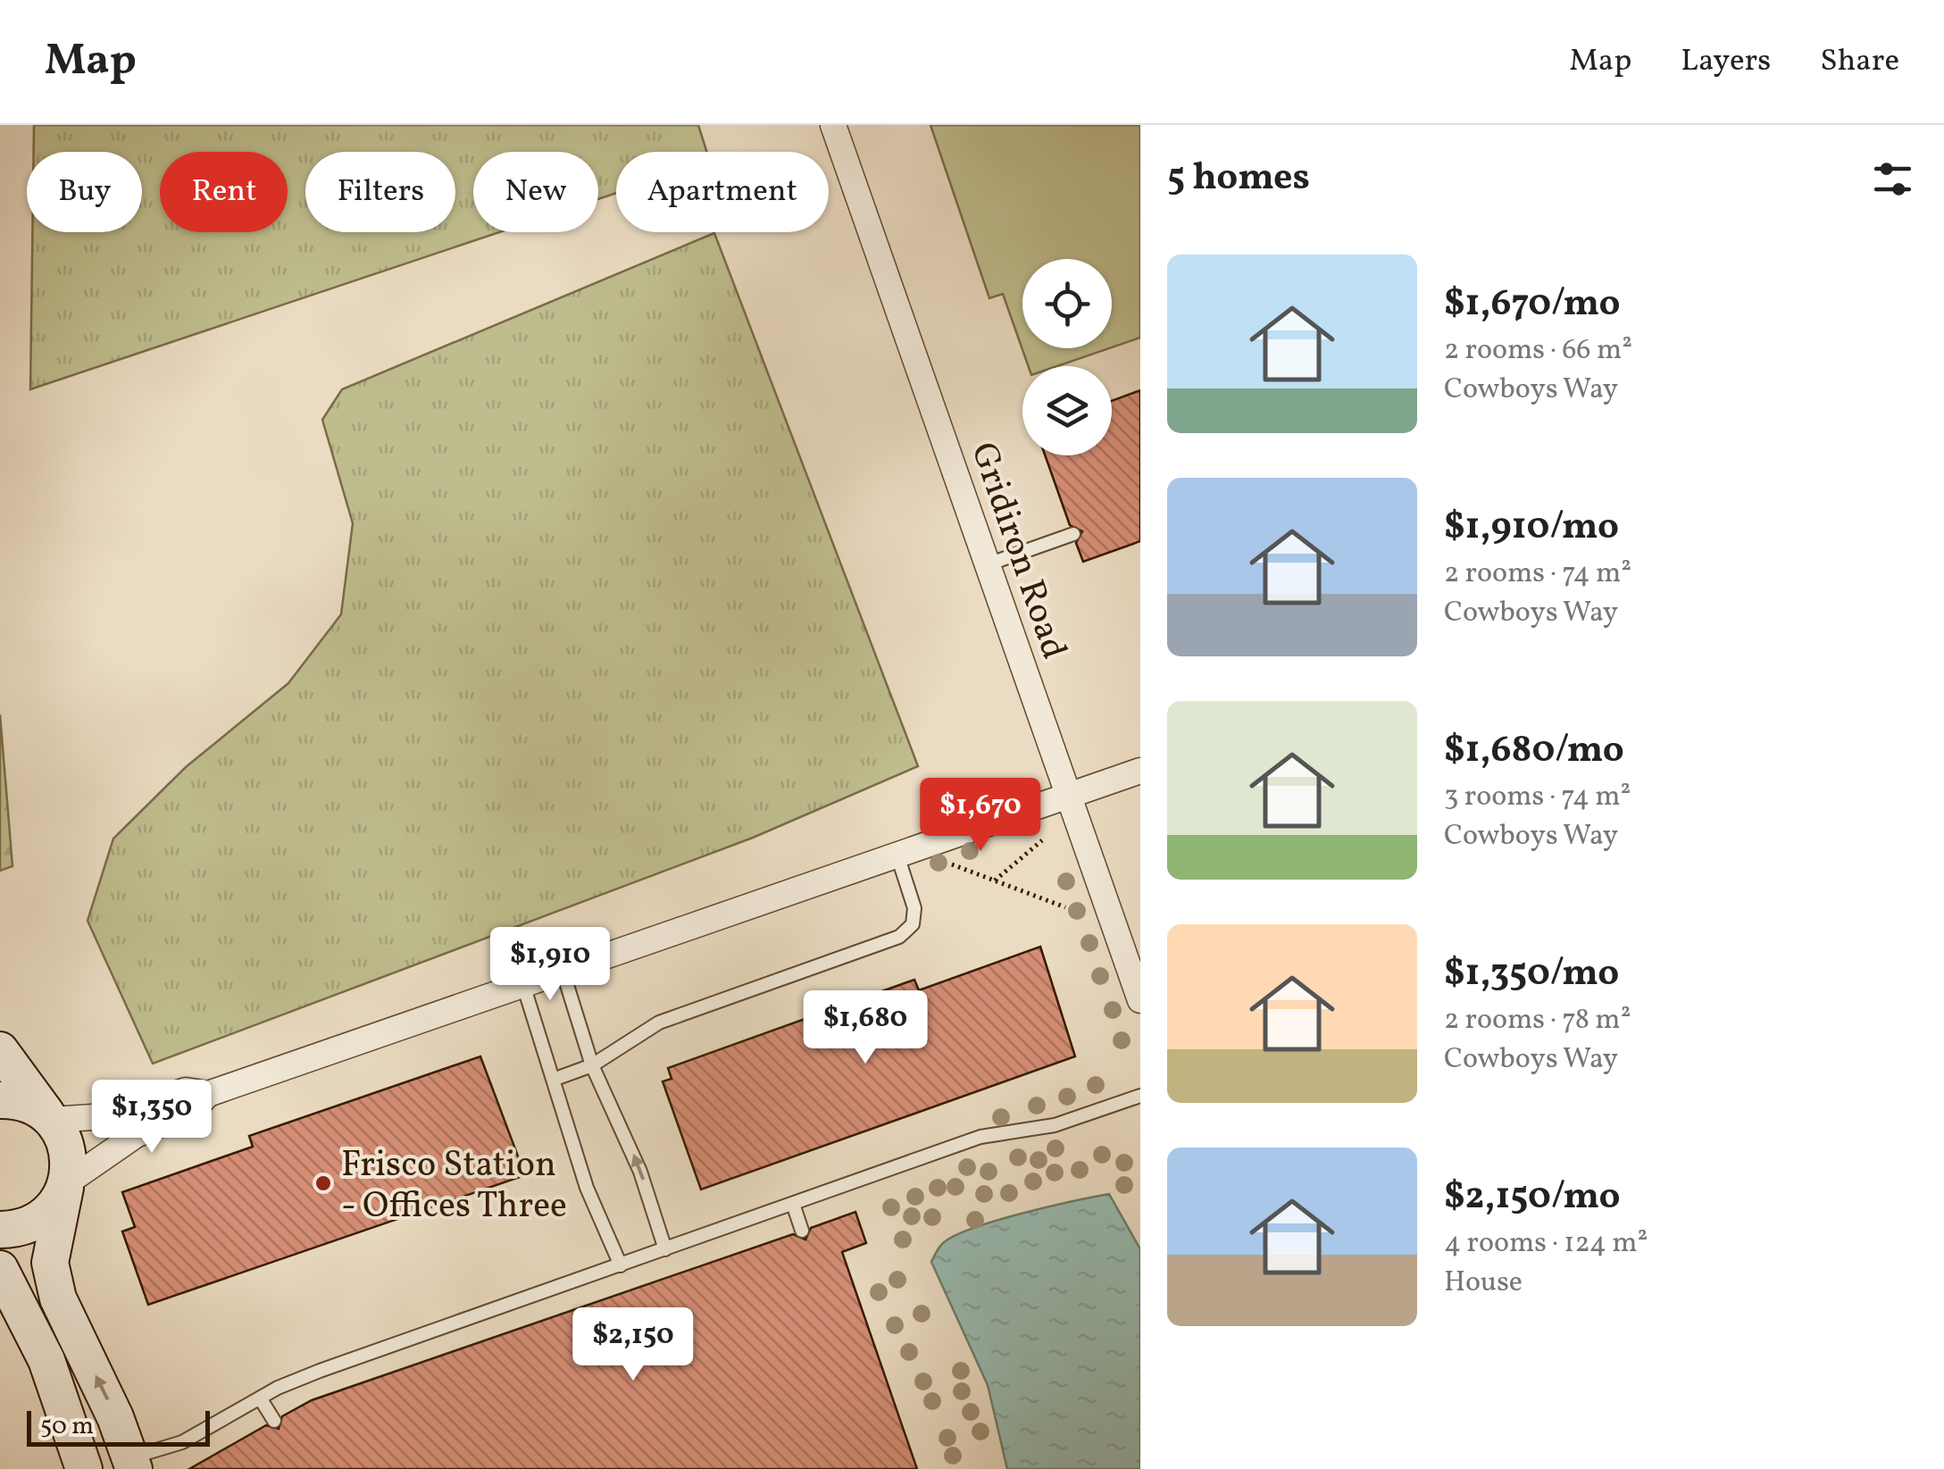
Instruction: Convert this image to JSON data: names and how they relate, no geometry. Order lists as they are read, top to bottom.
{
  "streets": {
    "street": ["Gridiron Road"]
  },
  "places": ["Frisco Station - Offices Three"],
  "scale_bar": "50 m",
  "page": {
    "header": "Map",
    "nav": ["Map", "Layers", "Share"],
    "heading": "5 homes",
    "chip": [
      "Buy",
      "Rent",
      "Filters",
      "New",
      "Apartment"
    ],
    "list": [
      {
        "name": "$1,670/mo",
        "note": "2 rooms · 66 m² · Cowboys Way"
      },
      {
        "name": "$1,910/mo",
        "note": "2 rooms · 74 m² · Cowboys Way"
      },
      {
        "name": "$1,680/mo",
        "note": "3 rooms · 74 m² · Cowboys Way"
      },
      {
        "name": "$1,350/mo",
        "note": "2 rooms · 78 m² · Cowboys Way"
      },
      {
        "name": "$2,150/mo",
        "note": "4 rooms · 124 m² · House"
      }
    ],
    "price": [
      "$1,670",
      "$1,910",
      "$1,680",
      "$1,350",
      "$2,150"
    ],
    "scale": "50 m"
  }
}
